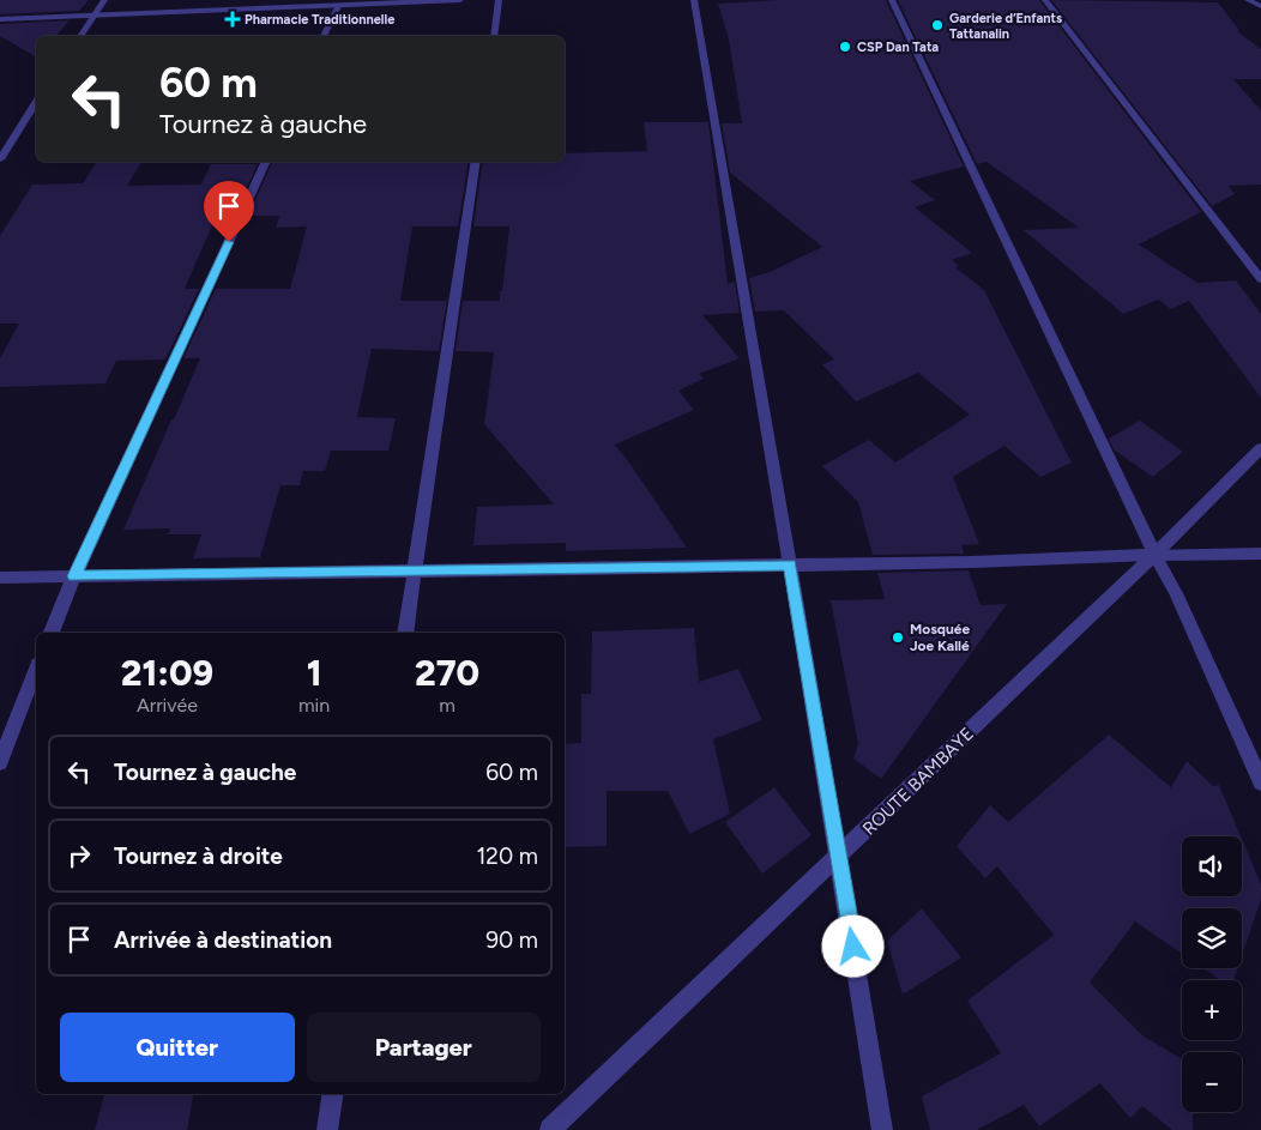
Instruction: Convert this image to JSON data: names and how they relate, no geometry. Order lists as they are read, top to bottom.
{
  "streets": {
    "street": ["ROUTE BAMBAYE"]
  },
  "places": {
    "health": ["Pharmacie Traditionnelle"],
    "other": ["Garderie d’Enfants Tattanalin", "CSP Dan Tata", "Mosquée Joe Kallé"]
  },
  "page": {
    "turn": ["60 m", "Tournez à gauche"],
    "eta": [
      "21:09",
      "Arrivée",
      "1",
      "min",
      "270",
      "m"
    ],
    "list": [
      {
        "name": "Tournez à gauche",
        "value": "60 m"
      },
      {
        "name": "Tournez à droite",
        "value": "120 m"
      },
      {
        "name": "Arrivée à destination",
        "value": "90 m"
      }
    ],
    "map_buttons": ["+", "−"],
    "buttons": ["Quitter", "Partager"]
  }
}
